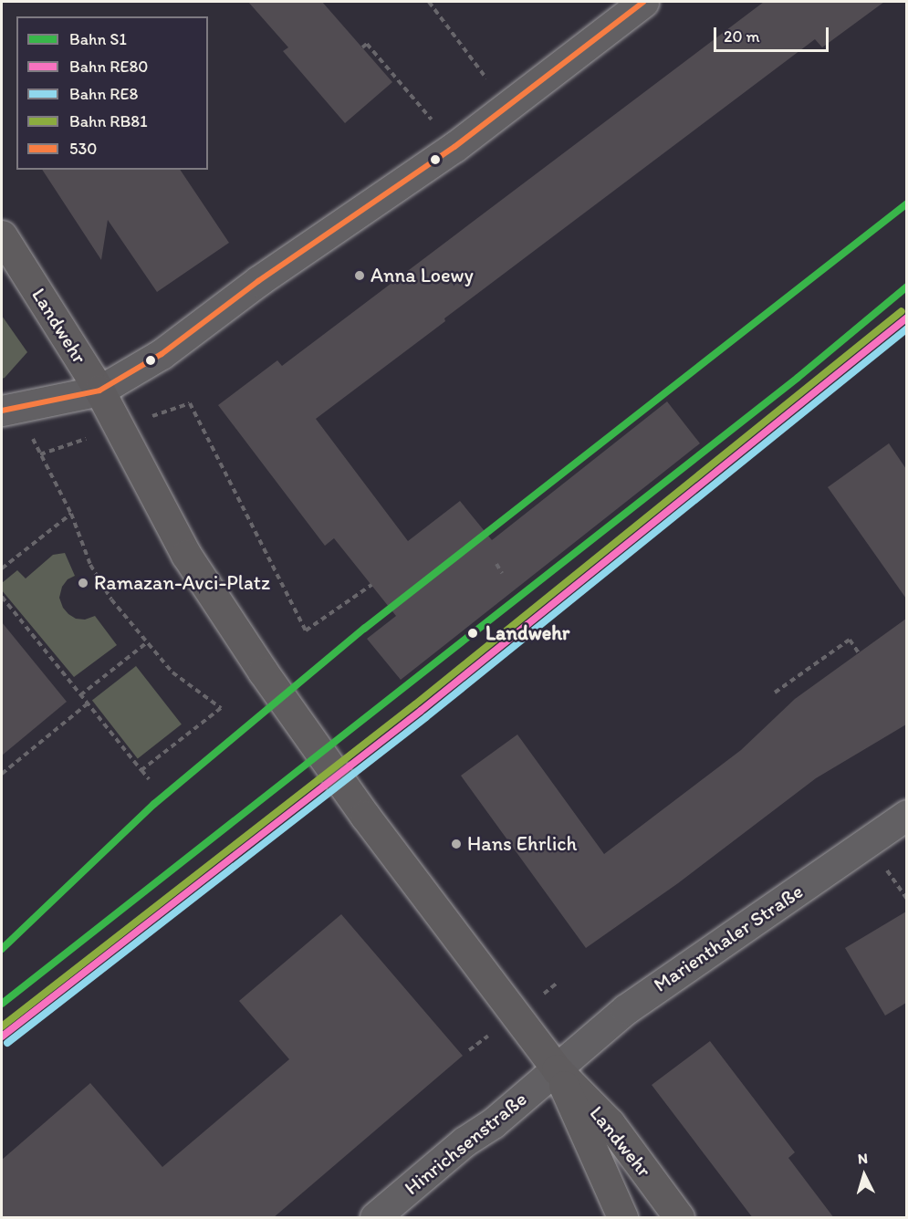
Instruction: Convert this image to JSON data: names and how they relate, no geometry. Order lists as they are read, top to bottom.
{
  "streets": {
    "main road": ["Landwehr"],
    "street": ["Marienthaler Straße", "Hinrichsenstraße"]
  },
  "crossings": [
    ["Landwehr", "Marienthaler Straße"],
    ["Landwehr", "Hinrichsenstraße"],
    ["Marienthaler Straße", "Hinrichsenstraße"]
  ],
  "places": [
    "Anna Loewy",
    "Ramazan-Avci-Platz",
    "Landwehr",
    "Hans Ehrlich"
  ],
  "lines": [
    "transit line 530",
    "rail line S1",
    "rail line RB81",
    "rail line RE80",
    "rail line RE8"
  ],
  "legend": [
    "Bahn S1",
    "Bahn RE80",
    "Bahn RE8",
    "Bahn RB81",
    "530"
  ],
  "scale_bar": "20 m",
  "north": "top"
}
